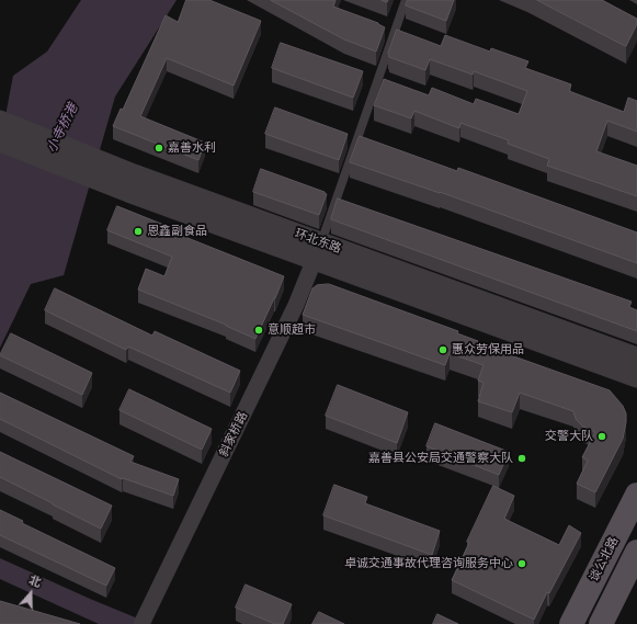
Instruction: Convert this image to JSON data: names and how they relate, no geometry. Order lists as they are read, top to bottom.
{
  "streets": {
    "main road": ["谈公北路"],
    "street": ["环北东路", "斜家桥路"]
  },
  "crossings": [
    ["环北东路", "斜家桥路"]
  ],
  "water": ["小寺桥港"],
  "places": [
    "嘉善水利",
    "恩鑫副食品",
    "意顺超市",
    "惠众劳保用品",
    "交警大队",
    "嘉善县公安局交通警察大队",
    "卓诚交通事故代理咨询服务中心"
  ],
  "north": "top"
}
